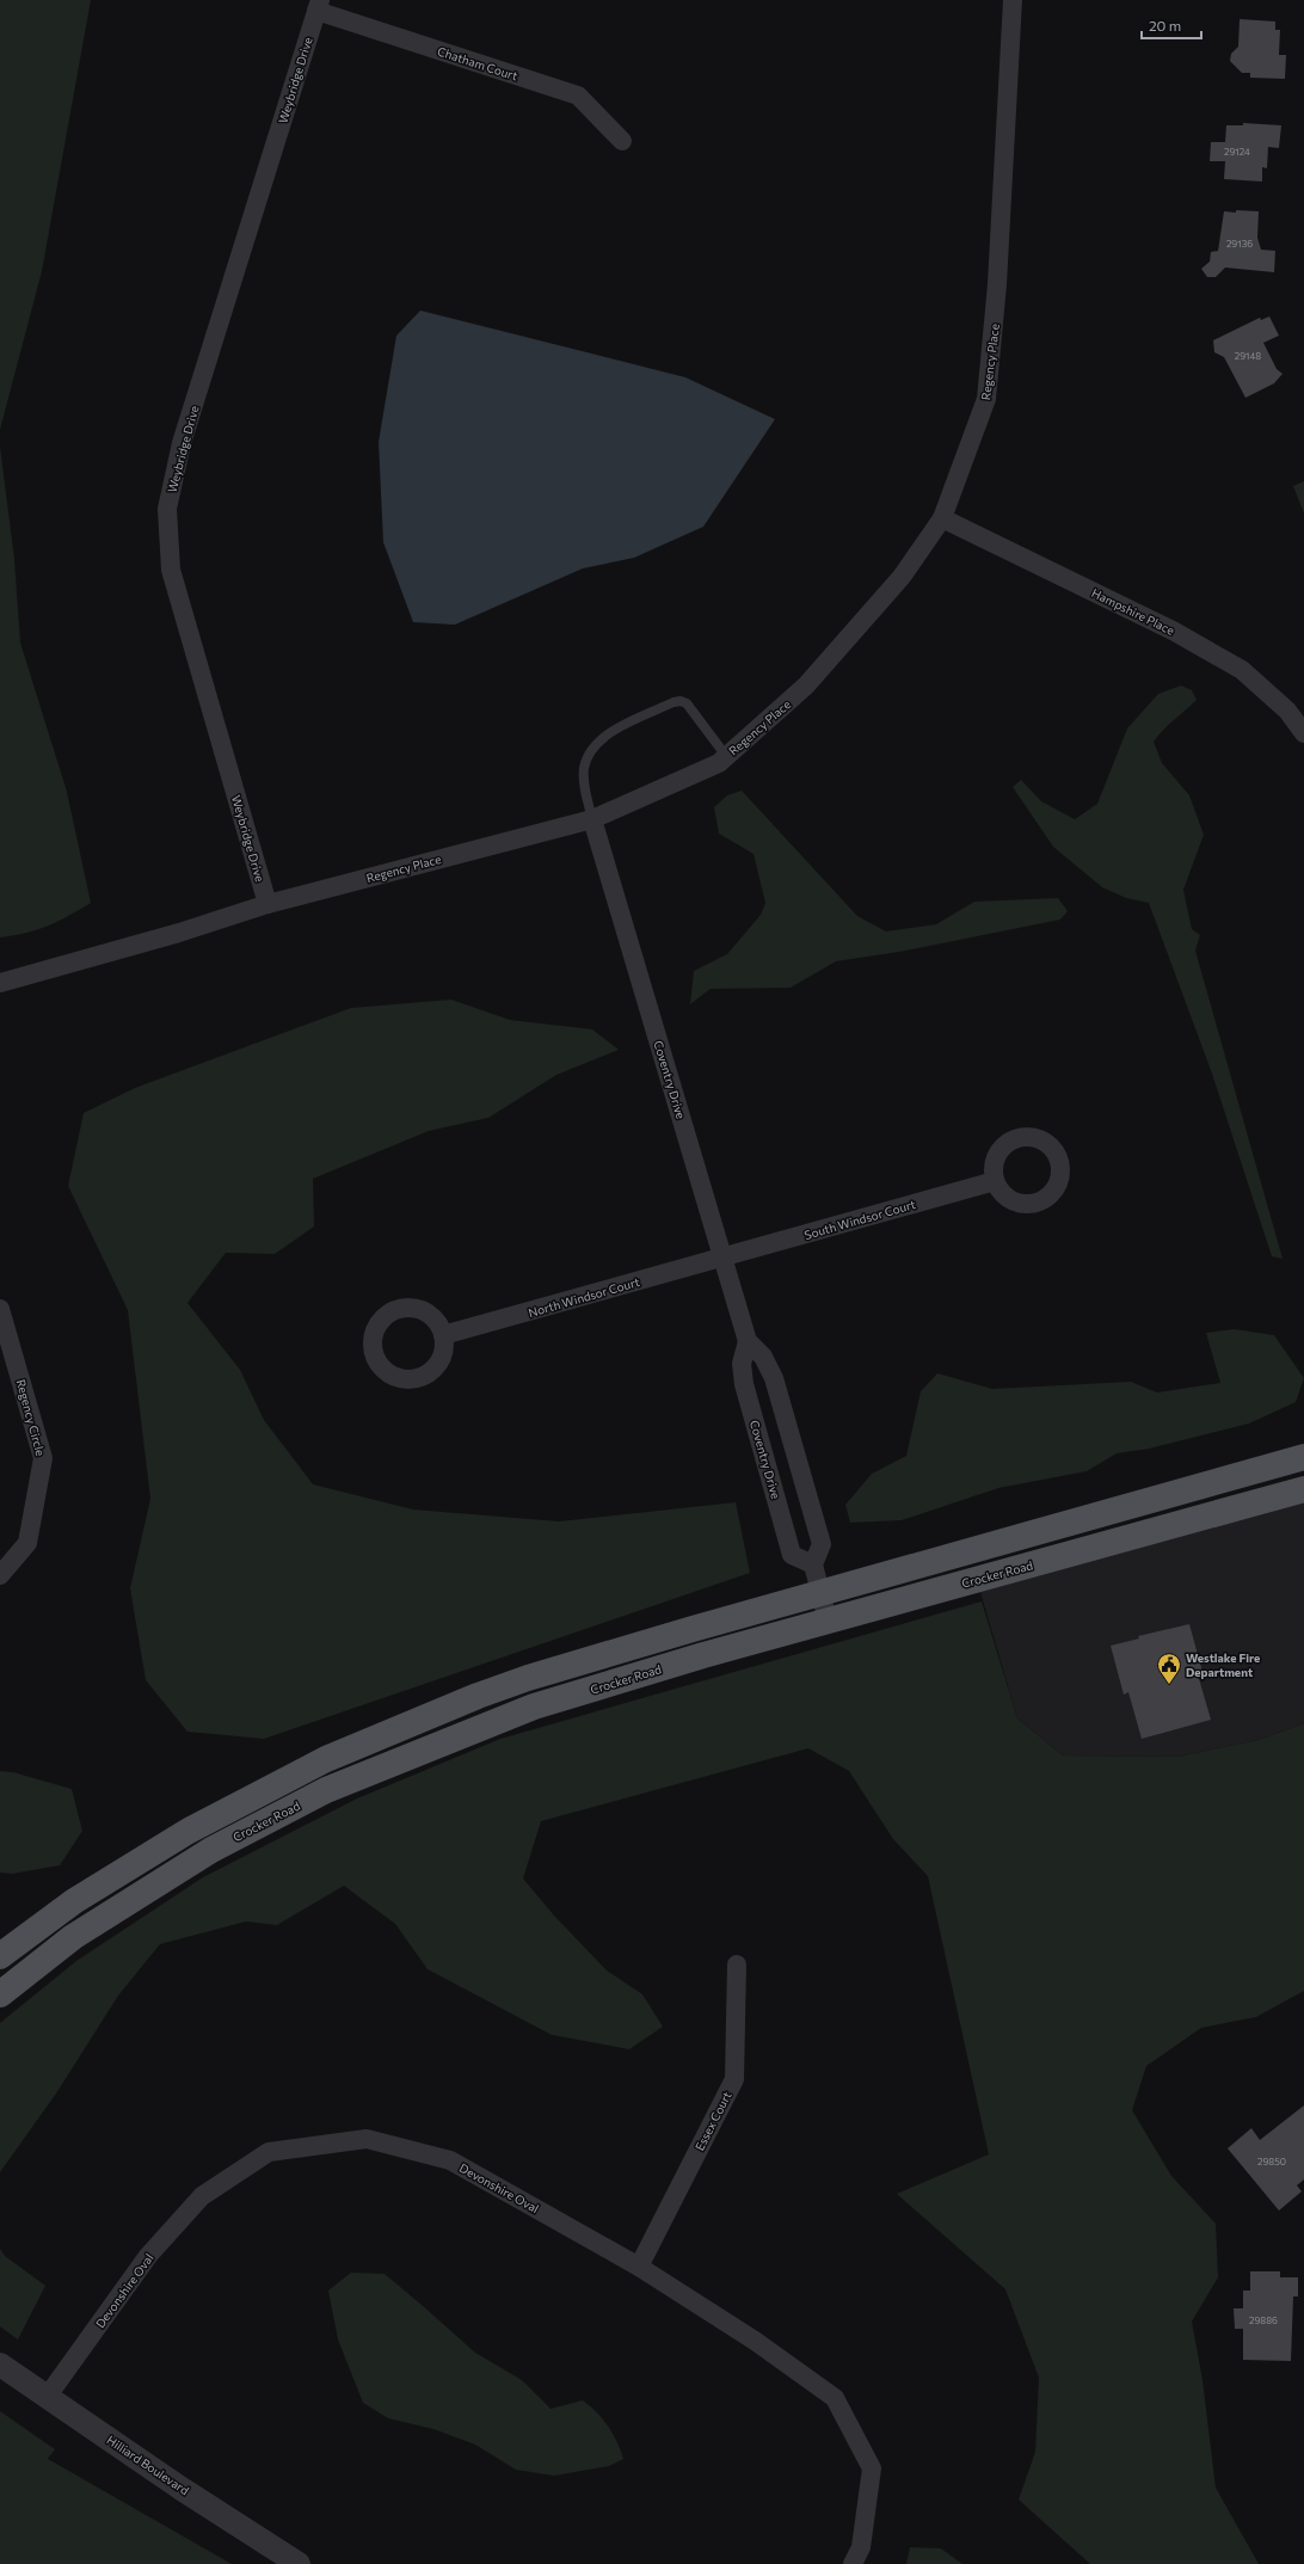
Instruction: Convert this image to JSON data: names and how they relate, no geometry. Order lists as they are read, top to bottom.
{
  "streets": {
    "main road": ["Crocker Road"],
    "street": [
      "Chatham Court",
      "Weybridge Drive",
      "Regency Place",
      "Hampshire Place",
      "Coventry Drive",
      "South Windsor Court",
      "North Windsor Court",
      "Regency Circle",
      "Essex Court",
      "Devonshire Oval",
      "Hilliard Boulevard"
    ]
  },
  "crossings": [
    ["Chatham Court", "Weybridge Drive"],
    ["Weybridge Drive", "Regency Place"],
    ["Regency Place", "Hampshire Place"],
    ["Regency Place", "Coventry Drive"],
    ["Coventry Drive", "South Windsor Court"],
    ["Coventry Drive", "North Windsor Court"],
    ["South Windsor Court", "North Windsor Court"],
    ["Essex Court", "Devonshire Oval"],
    ["Devonshire Oval", "Hilliard Boulevard"]
  ],
  "places": {
    "public building": ["Westlake Fire Department"]
  },
  "house_numbers": [
    "29124",
    "29136",
    "29148",
    "29850",
    "29886"
  ],
  "scale_bar": "20 m"
}
